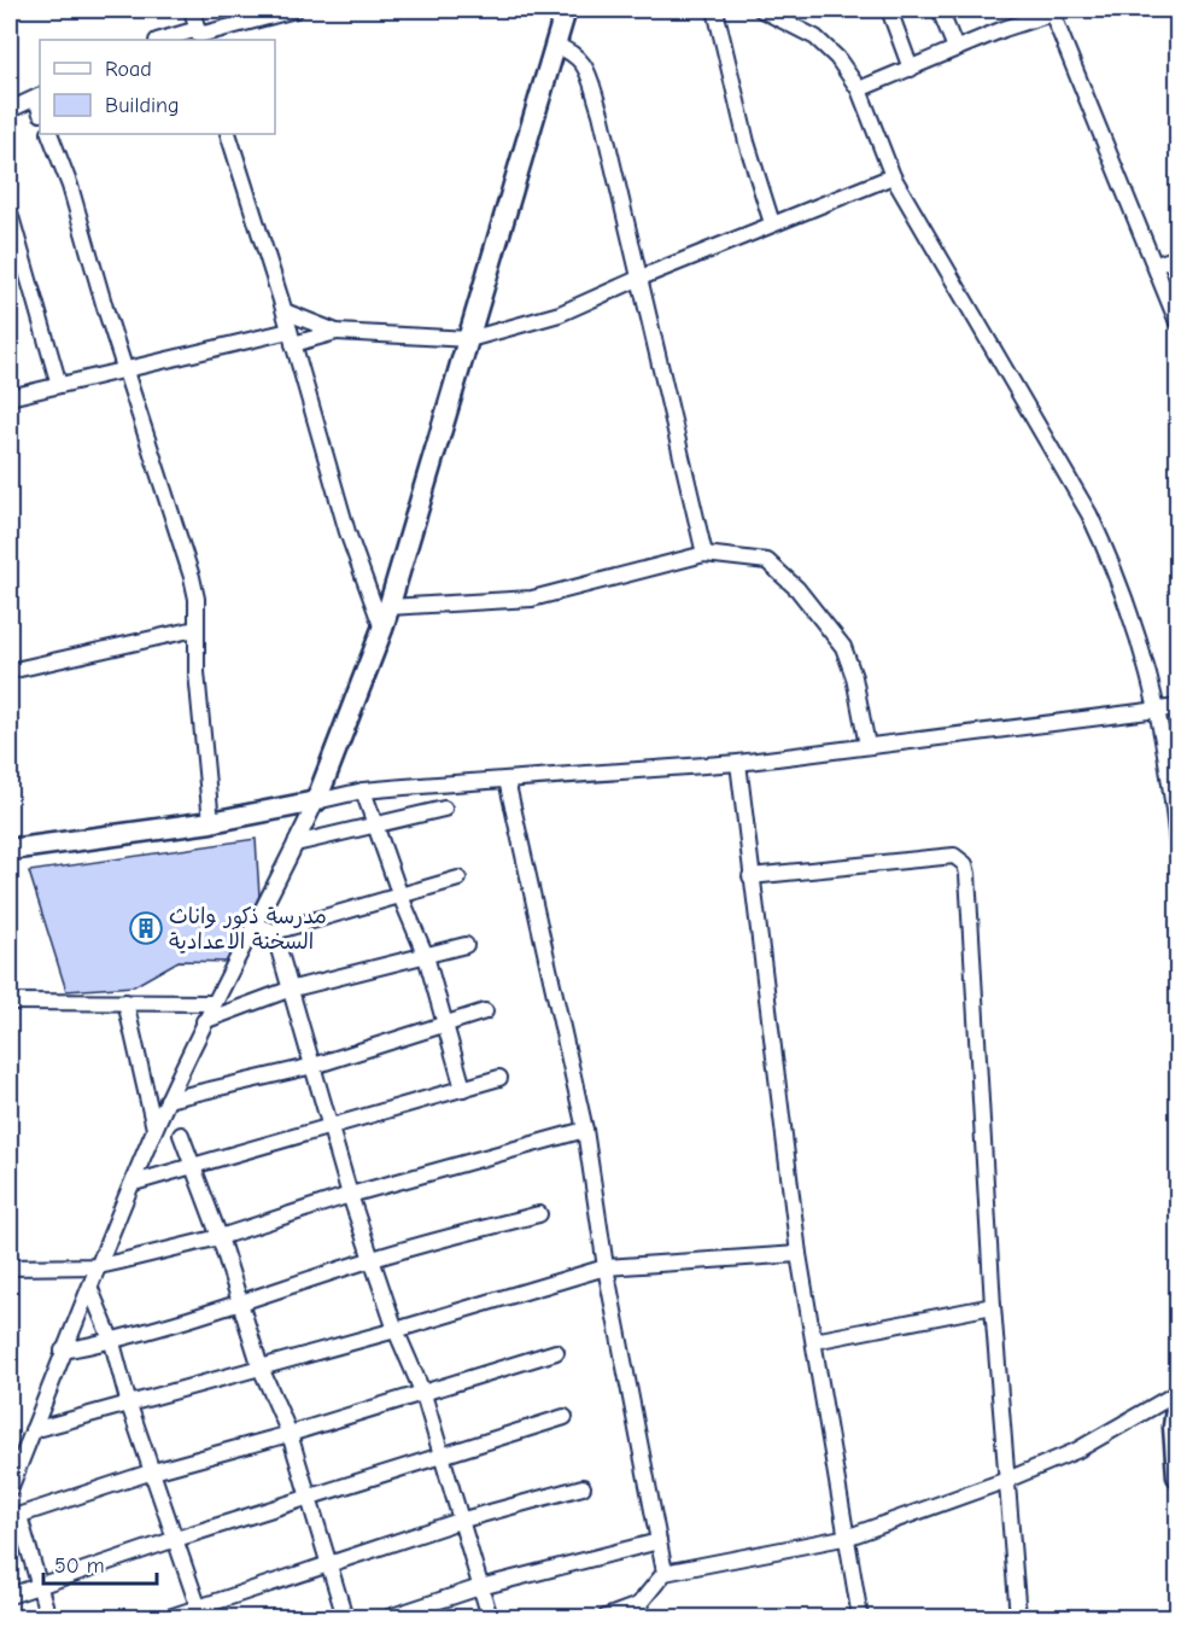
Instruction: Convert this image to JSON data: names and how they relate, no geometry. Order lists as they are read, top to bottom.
{
  "places": {
    "building": ["مدرسة ذكور واناث السخنة الاعدادية"]
  },
  "legend": ["Road", "Building"],
  "scale_bar": "50 m"
}
